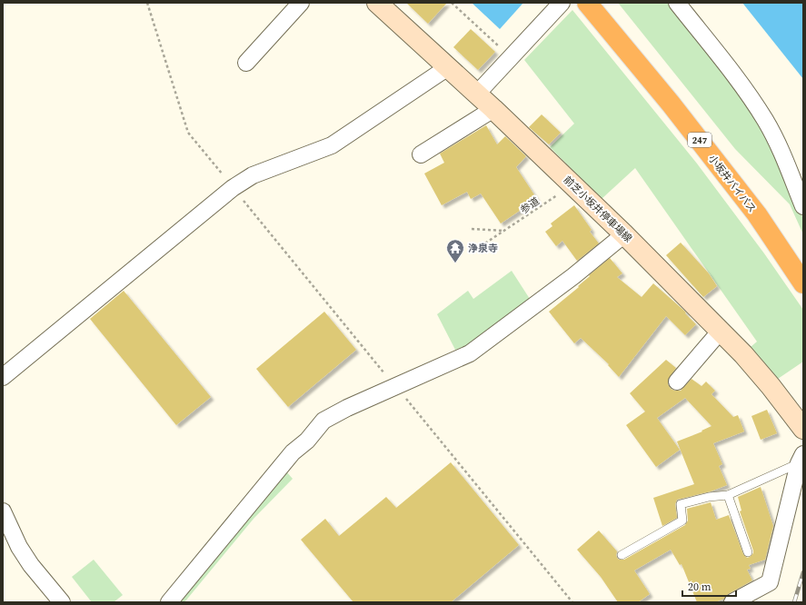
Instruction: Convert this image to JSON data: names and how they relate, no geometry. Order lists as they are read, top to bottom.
{
  "streets": {
    "highway": ["247", "小坂井バイパス"],
    "main road": ["前芝小坂井停車場線"],
    "path": ["参道"]
  },
  "places": {
    "temple": ["浄泉寺"]
  },
  "scale_bar": "20 m"
}
